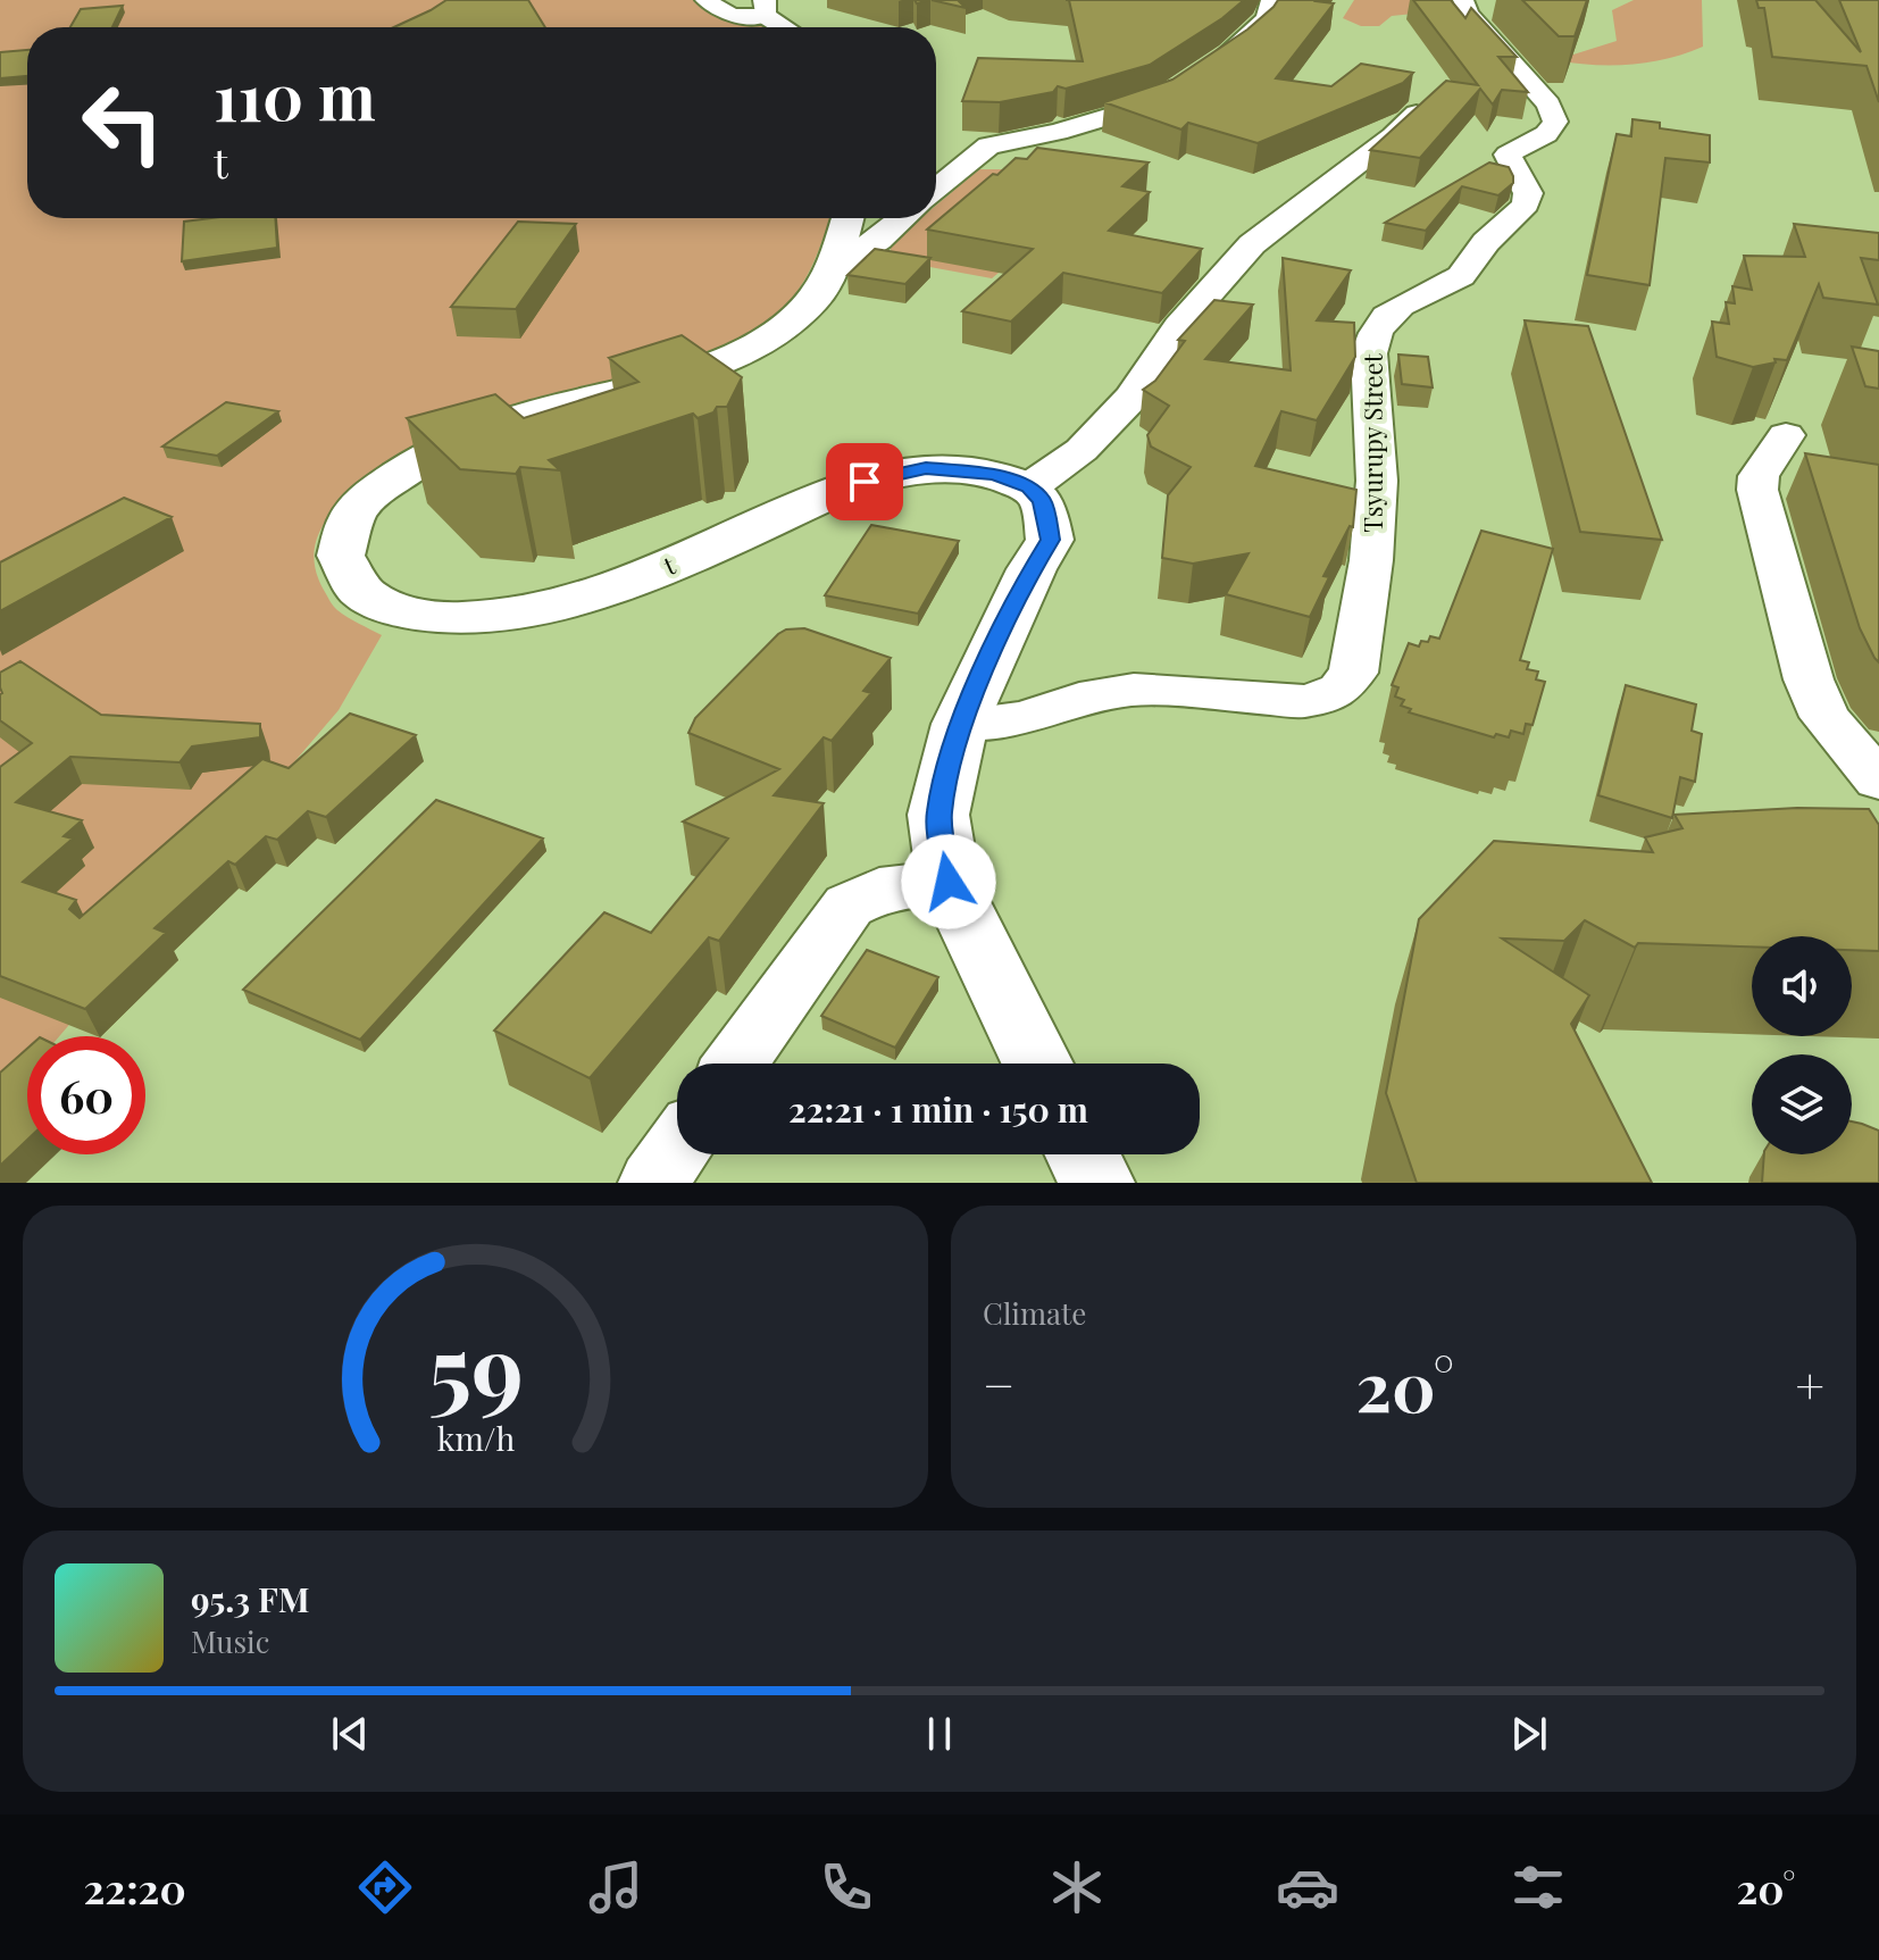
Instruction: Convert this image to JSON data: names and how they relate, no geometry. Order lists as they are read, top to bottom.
{
  "streets": {
    "main road": ["t"],
    "street": ["Tsyurupy Street"]
  },
  "page": {
    "turn": ["110 m", "t"],
    "limit": "60",
    "trip": "22:21 · 1 min · 150 m",
    "tile": "Climate",
    "heat": ["−", "20°", "+"],
    "song": ["95.3 FM", "Music"],
    "tabs": ["22:20", "20°"],
    "gauge": ["59", "km/h"]
  }
}
